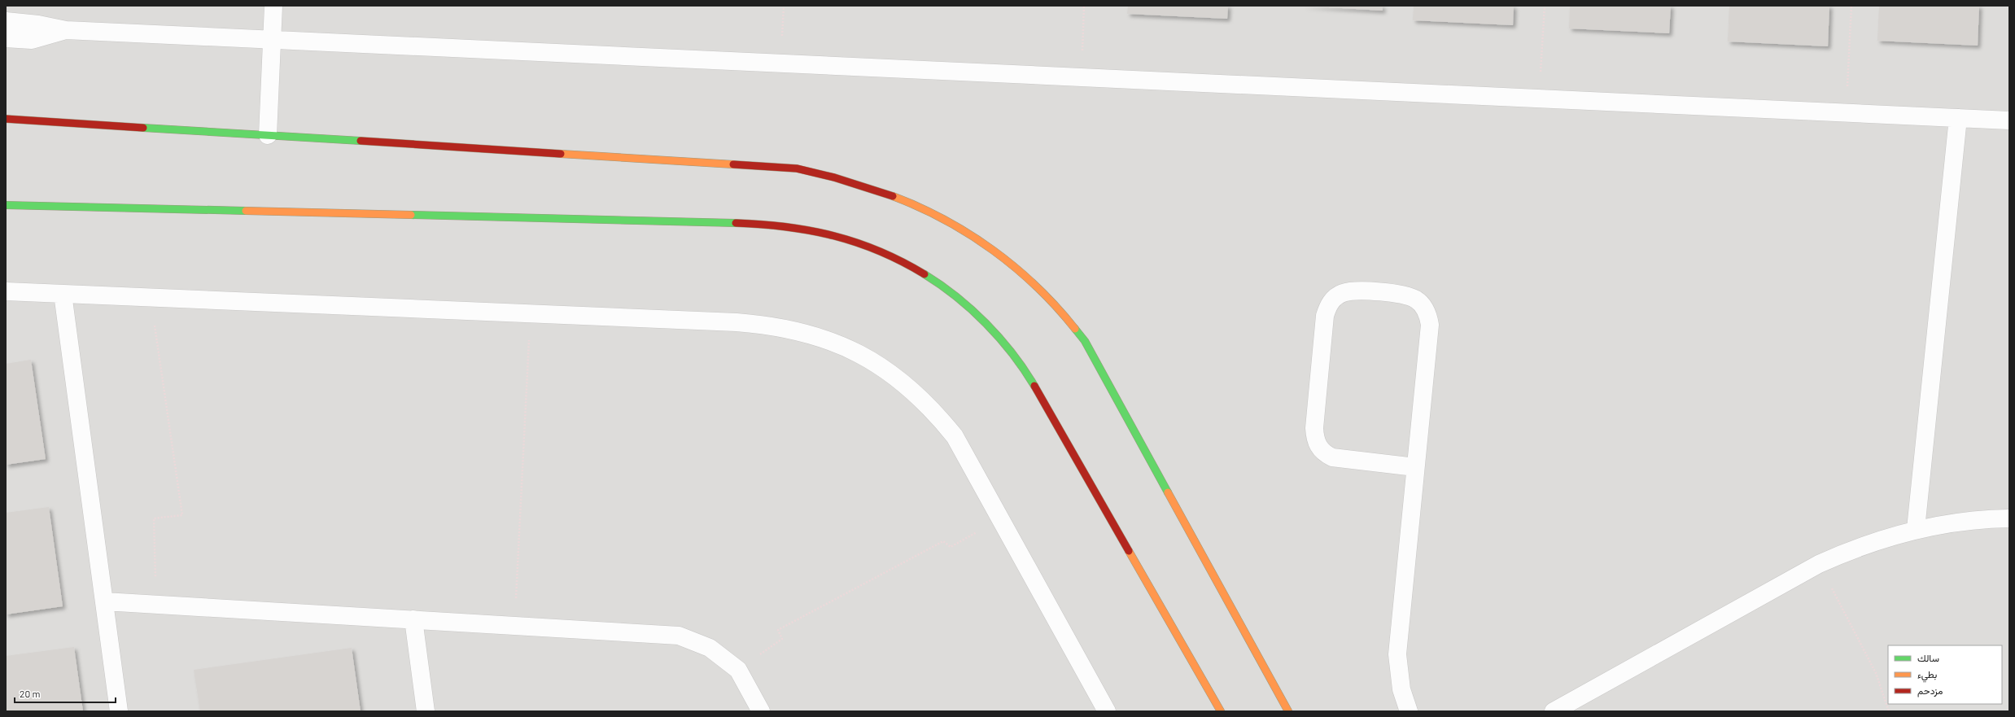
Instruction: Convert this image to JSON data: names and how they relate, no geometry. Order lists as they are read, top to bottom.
{
  "legend": ["سالك", "بطيء", "مزدحم"],
  "scale_bar": "20 m"
}
